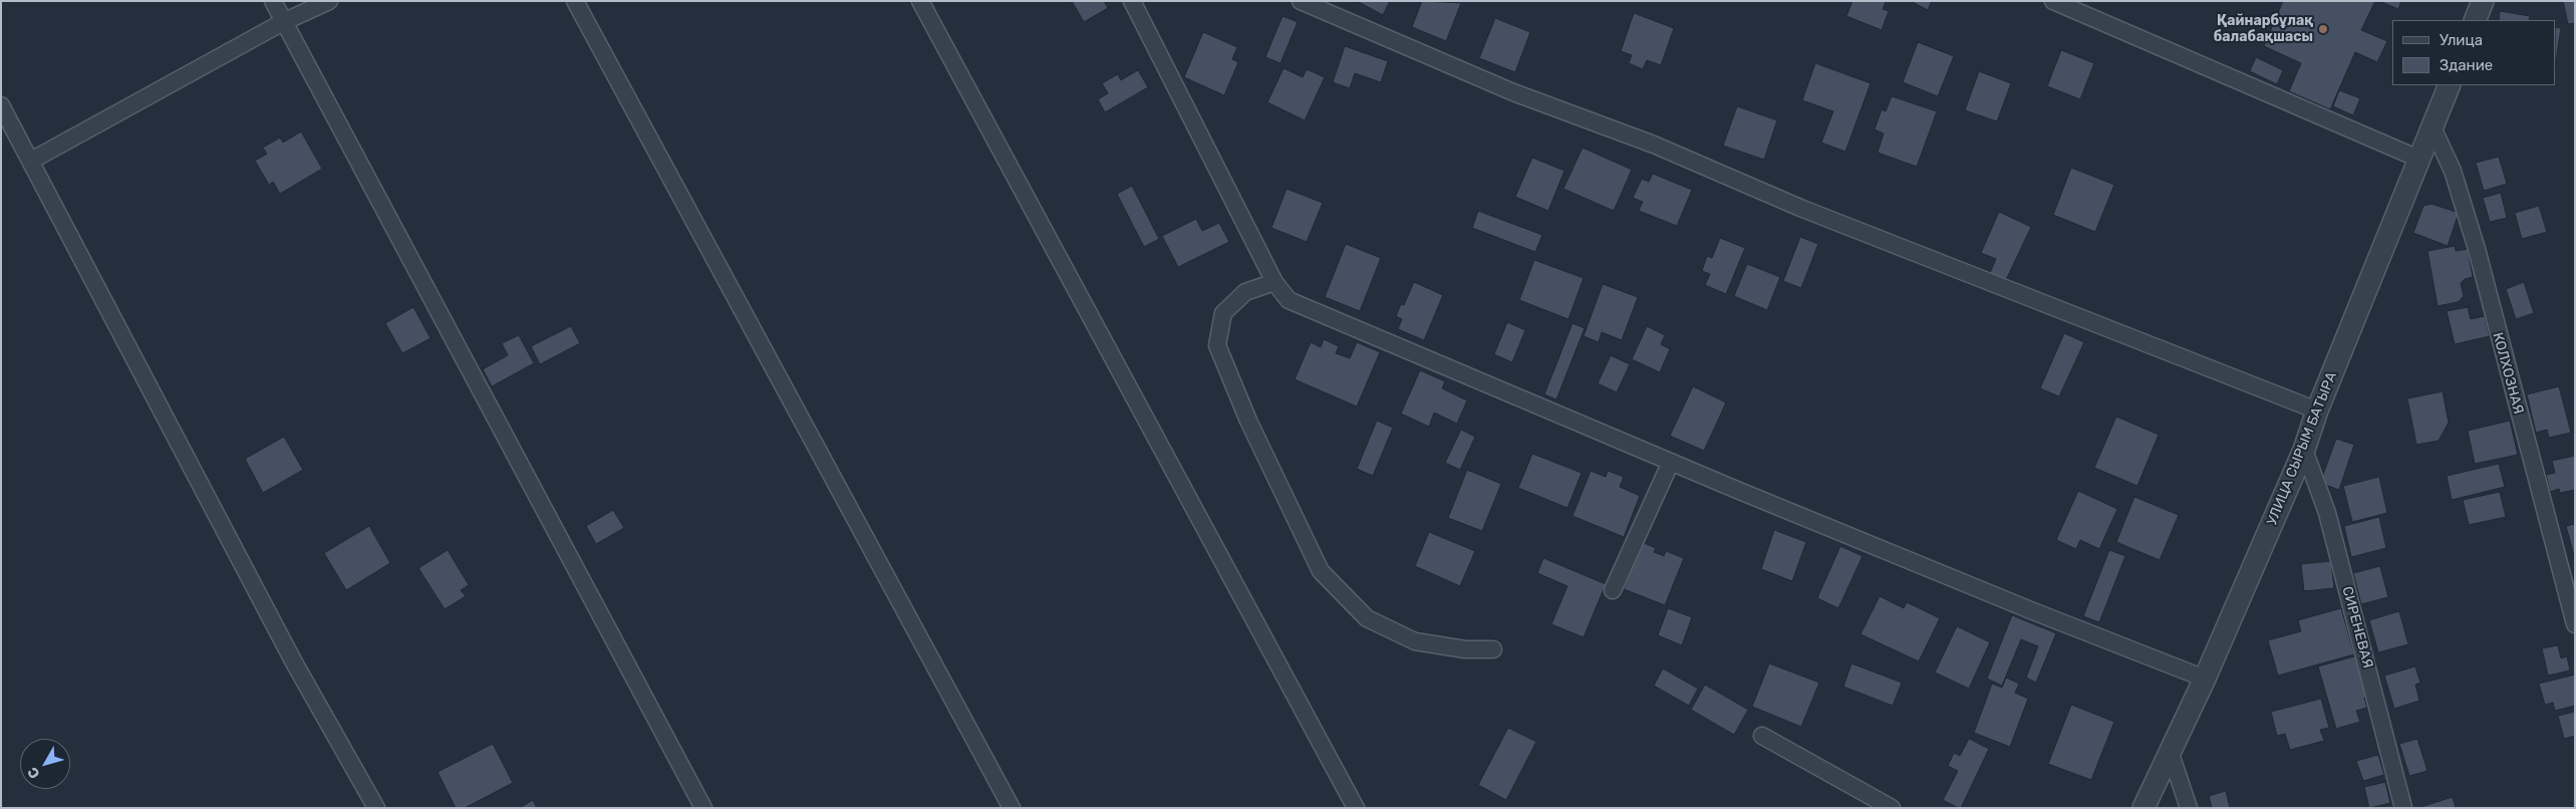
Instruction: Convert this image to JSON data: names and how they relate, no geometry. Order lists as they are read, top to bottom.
{
  "streets": {
    "street": ["КОЛХОЗНАЯ", "УЛИЦА СЫРЫМ БАТЫРА", "СИРЕНЕВАЯ"]
  },
  "crossings": [
    ["КОЛХОЗНАЯ", "УЛИЦА СЫРЫМ БАТЫРА"],
    ["УЛИЦА СЫРЫМ БАТЫРА", "СИРЕНЕВАЯ"]
  ],
  "places": ["Қайнарбұлақ балабақшасы"],
  "legend": ["Улица", "Здание"],
  "north": "bottom left"
}
